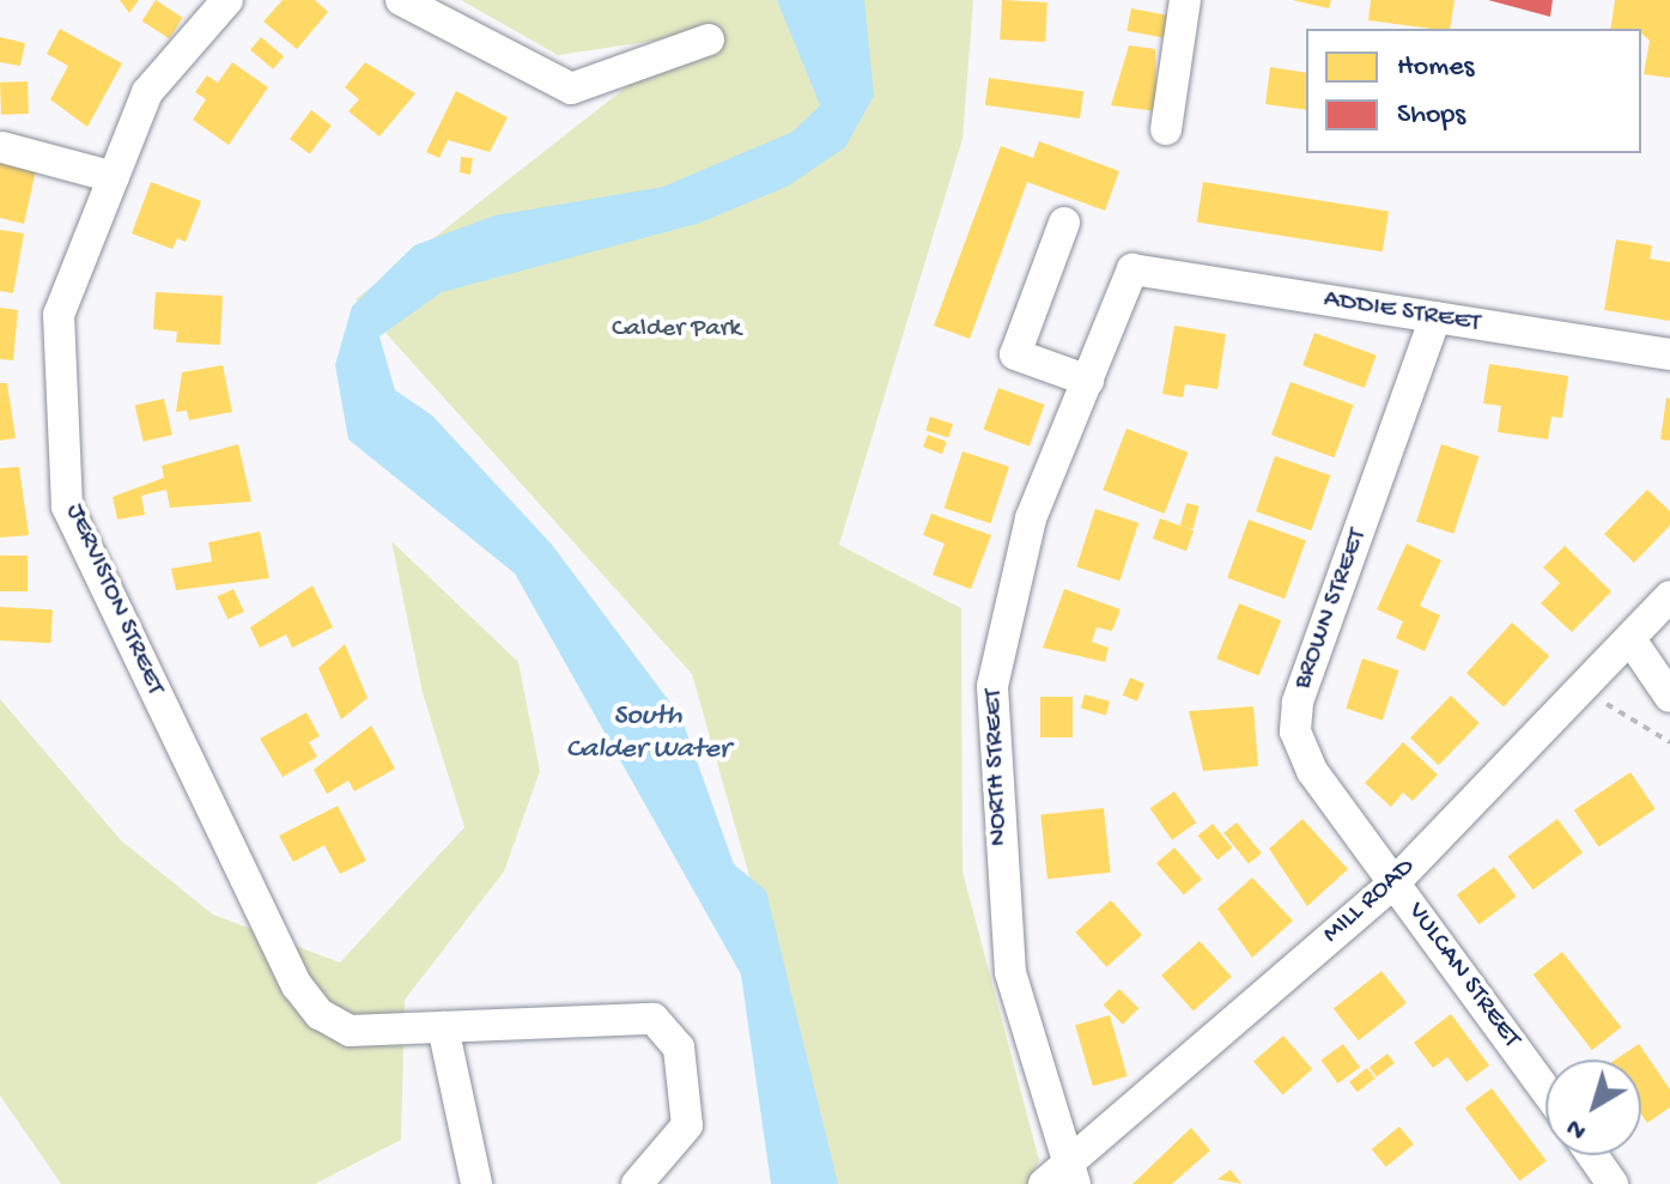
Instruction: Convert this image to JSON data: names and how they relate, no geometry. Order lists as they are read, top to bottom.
{
  "streets": {
    "street": [
      "ADDIE STREET",
      "JERVISTON STREET",
      "BROWN STREET",
      "NORTH STREET",
      "MILL ROAD",
      "VULCAN STREET"
    ]
  },
  "crossings": [
    ["ADDIE STREET", "BROWN STREET"],
    ["ADDIE STREET", "NORTH STREET"],
    ["BROWN STREET", "MILL ROAD"],
    ["BROWN STREET", "VULCAN STREET"],
    ["NORTH STREET", "MILL ROAD"],
    ["MILL ROAD", "VULCAN STREET"]
  ],
  "water": ["South Calder Water"],
  "parks": ["Calder Park"],
  "legend": ["Homes", "Shops"],
  "north": "bottom left"
}
